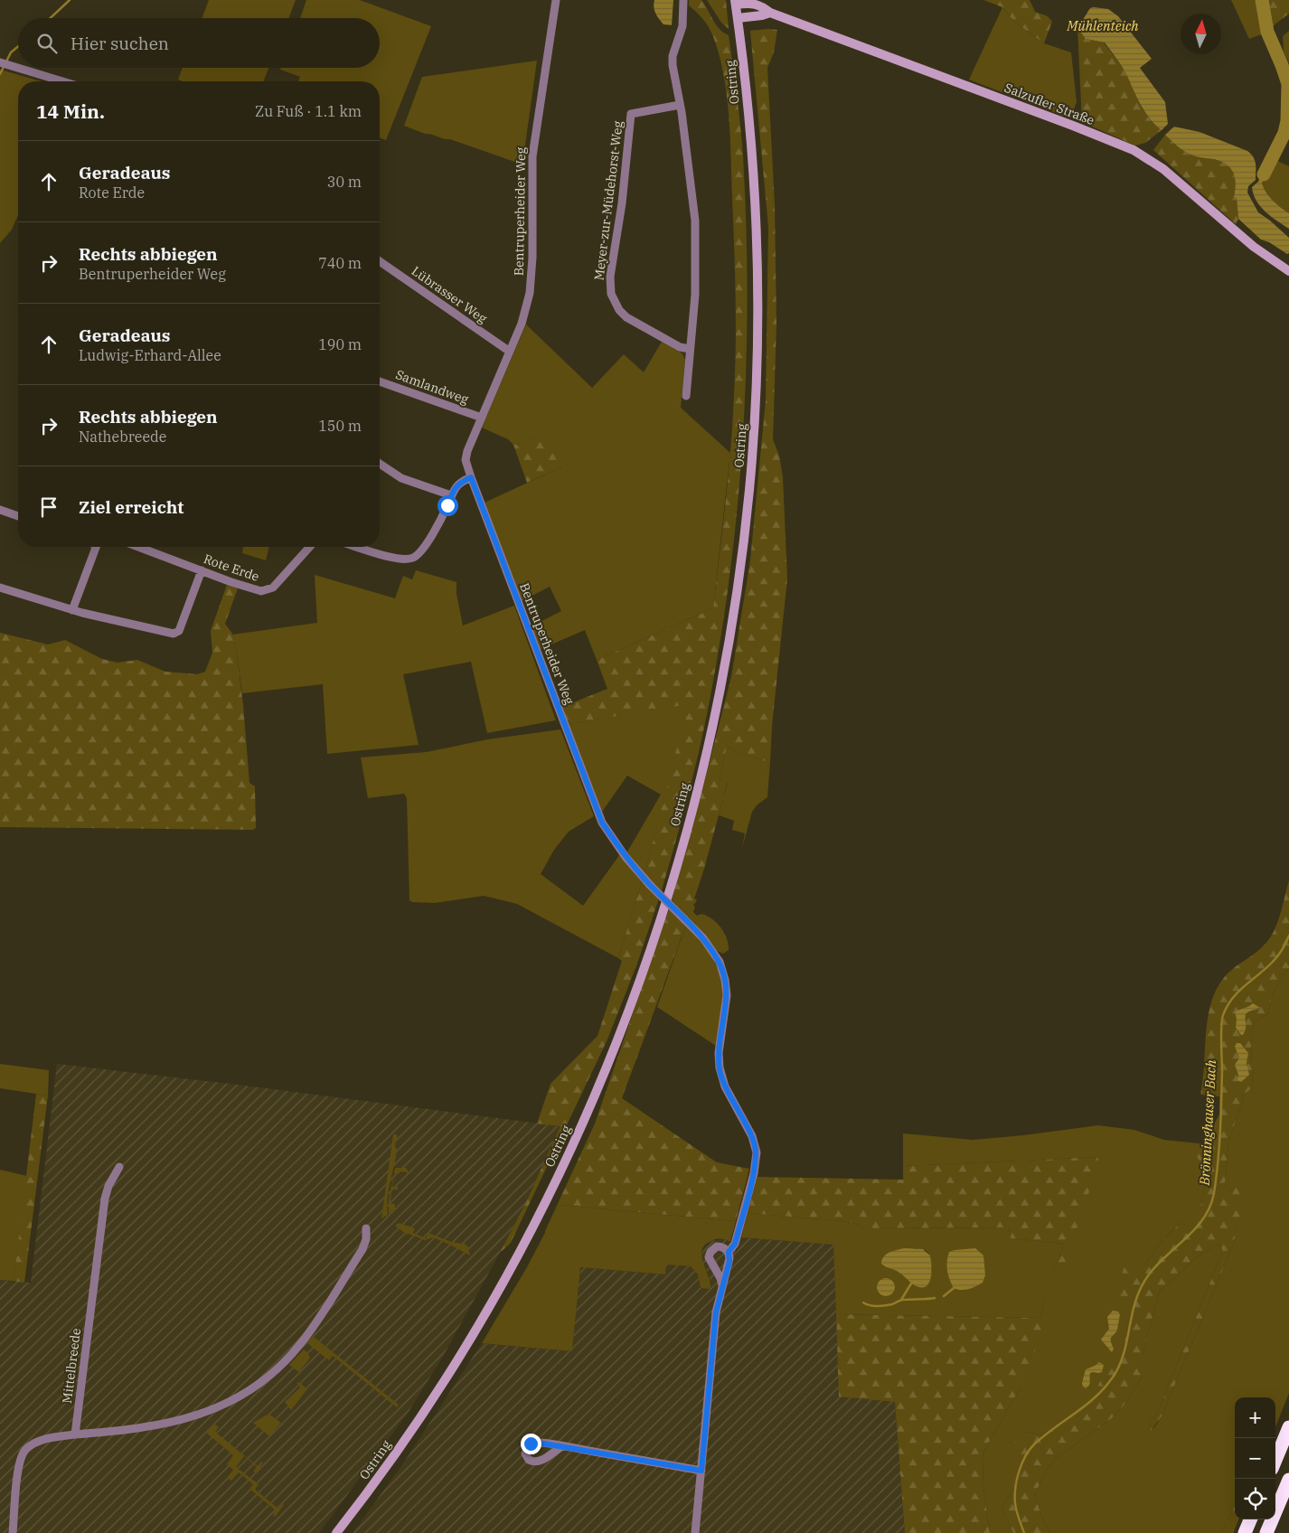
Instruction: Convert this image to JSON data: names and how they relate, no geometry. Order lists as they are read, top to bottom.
{
  "streets": {
    "main road": ["Ostring", "Salzufler Straße"],
    "street": [
      "Meyer-zur-Müdehorst-Weg",
      "Bentruperheider Weg",
      "Lübrasser Weg",
      "Samlandweg",
      "Rote Erde",
      "Mittelbreede"
    ]
  },
  "crossings": [
    ["Ostring", "Salzufler Straße"],
    ["Bentruperheider Weg", "Lübrasser Weg"],
    ["Bentruperheider Weg", "Samlandweg"]
  ],
  "water": ["Mühlenteich", "Brönninghauser Bach"],
  "north": "top",
  "page": {
    "search": "Hier suchen",
    "heading": ["14 Min.", "Zu Fuß · 1.1 km"],
    "list": [
      ["Geradeaus", "Rote Erde", "30 m"],
      ["Rechts abbiegen", "Bentruperheider Weg", "740 m"],
      ["Geradeaus", "Ludwig-Erhard-Allee", "190 m"],
      ["Rechts abbiegen", "Nathebreede", "150 m"],
      "Ziel erreicht"
    ],
    "map_buttons": ["+", "−"]
  }
}
